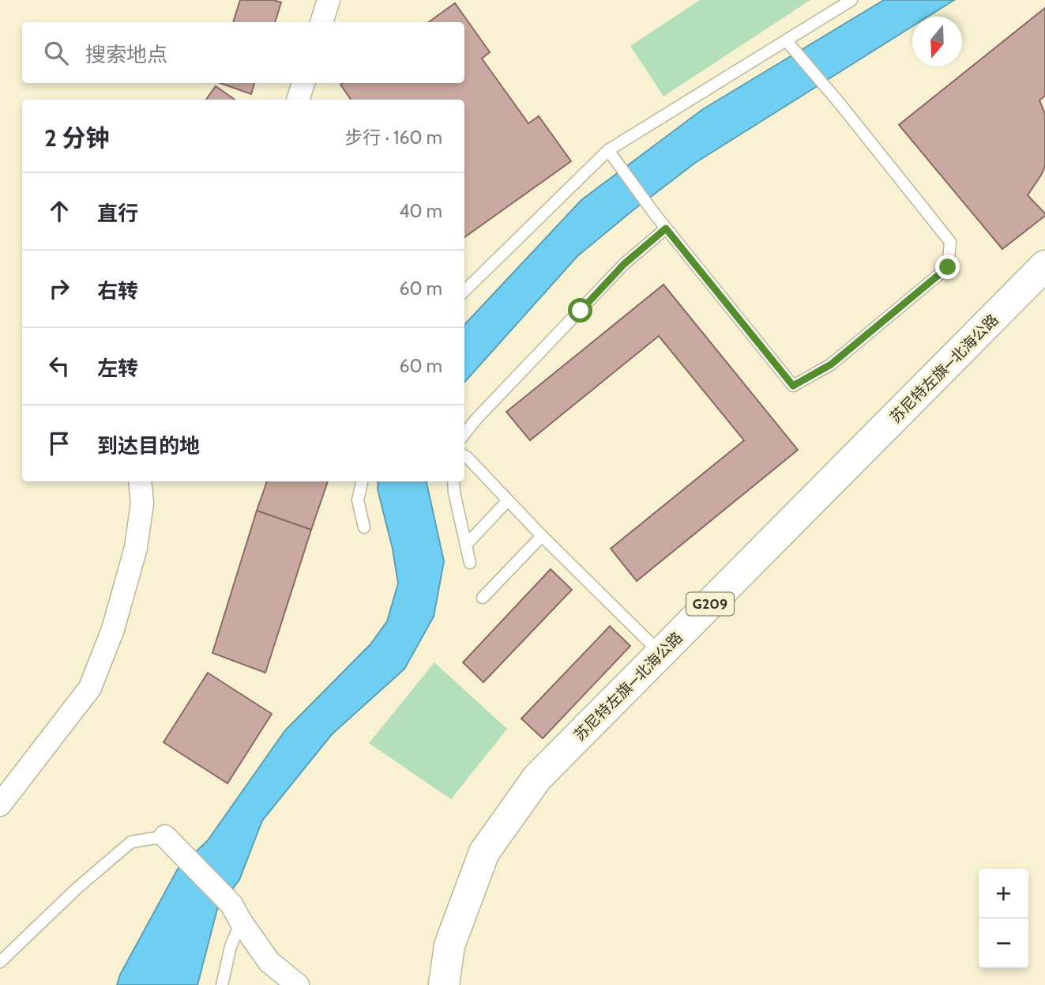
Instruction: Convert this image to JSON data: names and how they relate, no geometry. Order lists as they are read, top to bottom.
{
  "streets": {
    "highway": ["苏尼特左旗—北海公路", "G209"]
  },
  "north": "bottom",
  "page": {
    "search": "搜索地点",
    "heading": ["2 分钟", "步行 · 160 m"],
    "list": [
      ["直行", "40 m"],
      ["右转", "60 m"],
      ["左转", "60 m"],
      "到达目的地"
    ],
    "map_buttons": ["+", "−"]
  }
}
